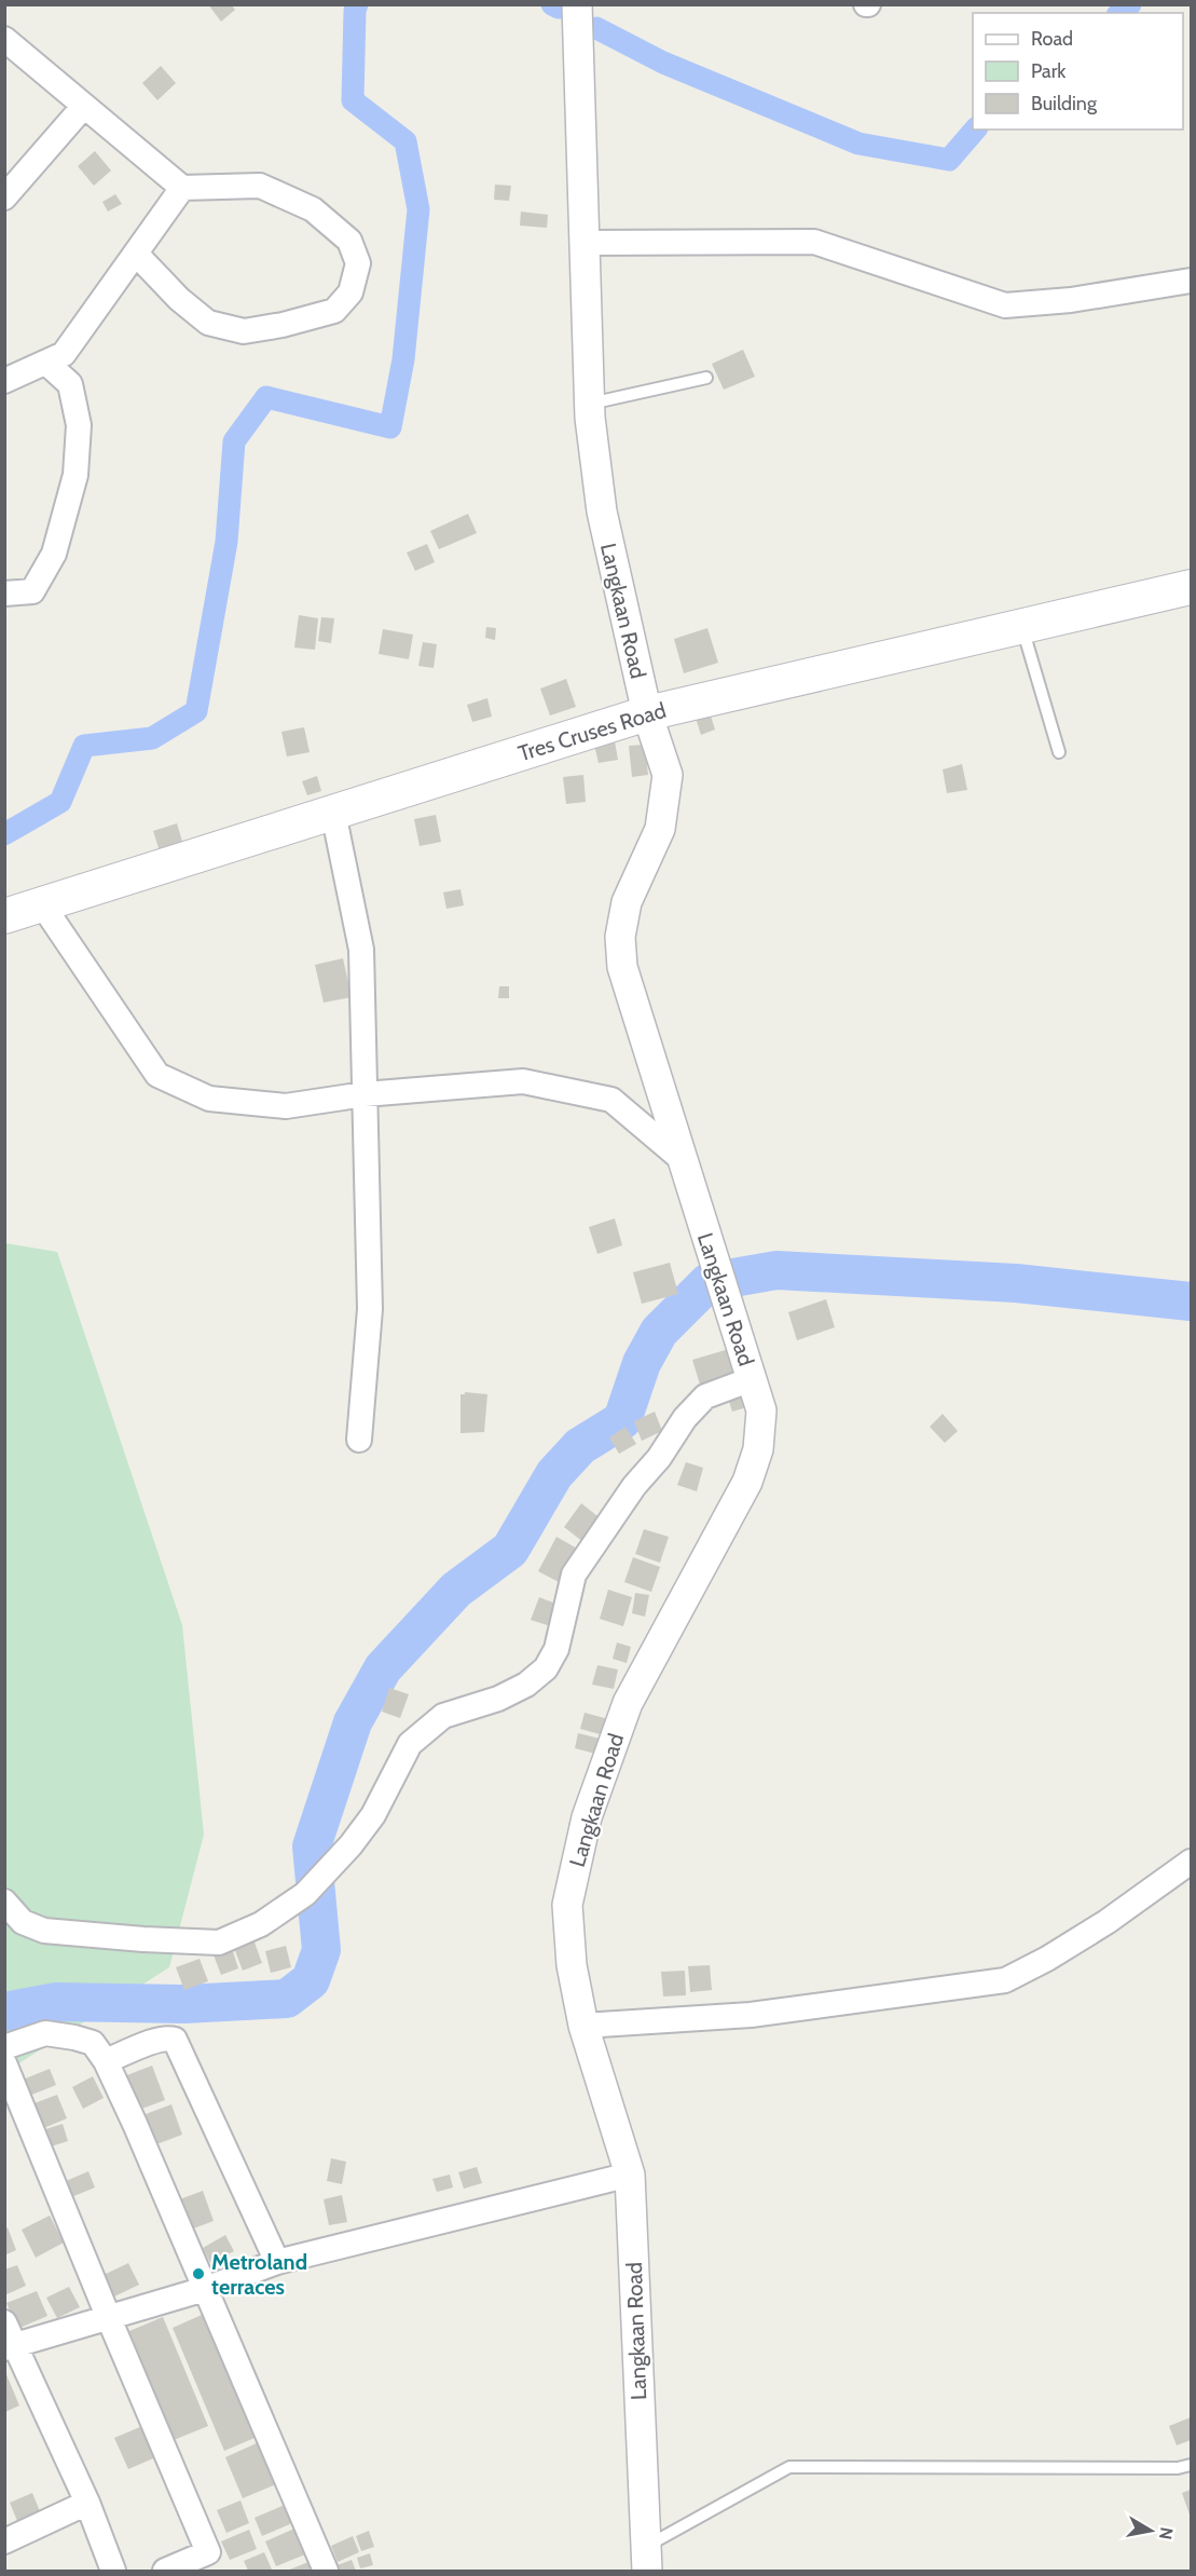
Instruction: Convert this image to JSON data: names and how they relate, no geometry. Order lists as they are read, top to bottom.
{
  "streets": {
    "main road": ["Tres Cruses Road"],
    "street": ["Langkaan Road"]
  },
  "crossings": [
    ["Langkaan Road", "Tres Cruses Road"]
  ],
  "places": ["Metroland terraces"],
  "legend": ["Road", "Park", "Building"],
  "north": "right"
}
